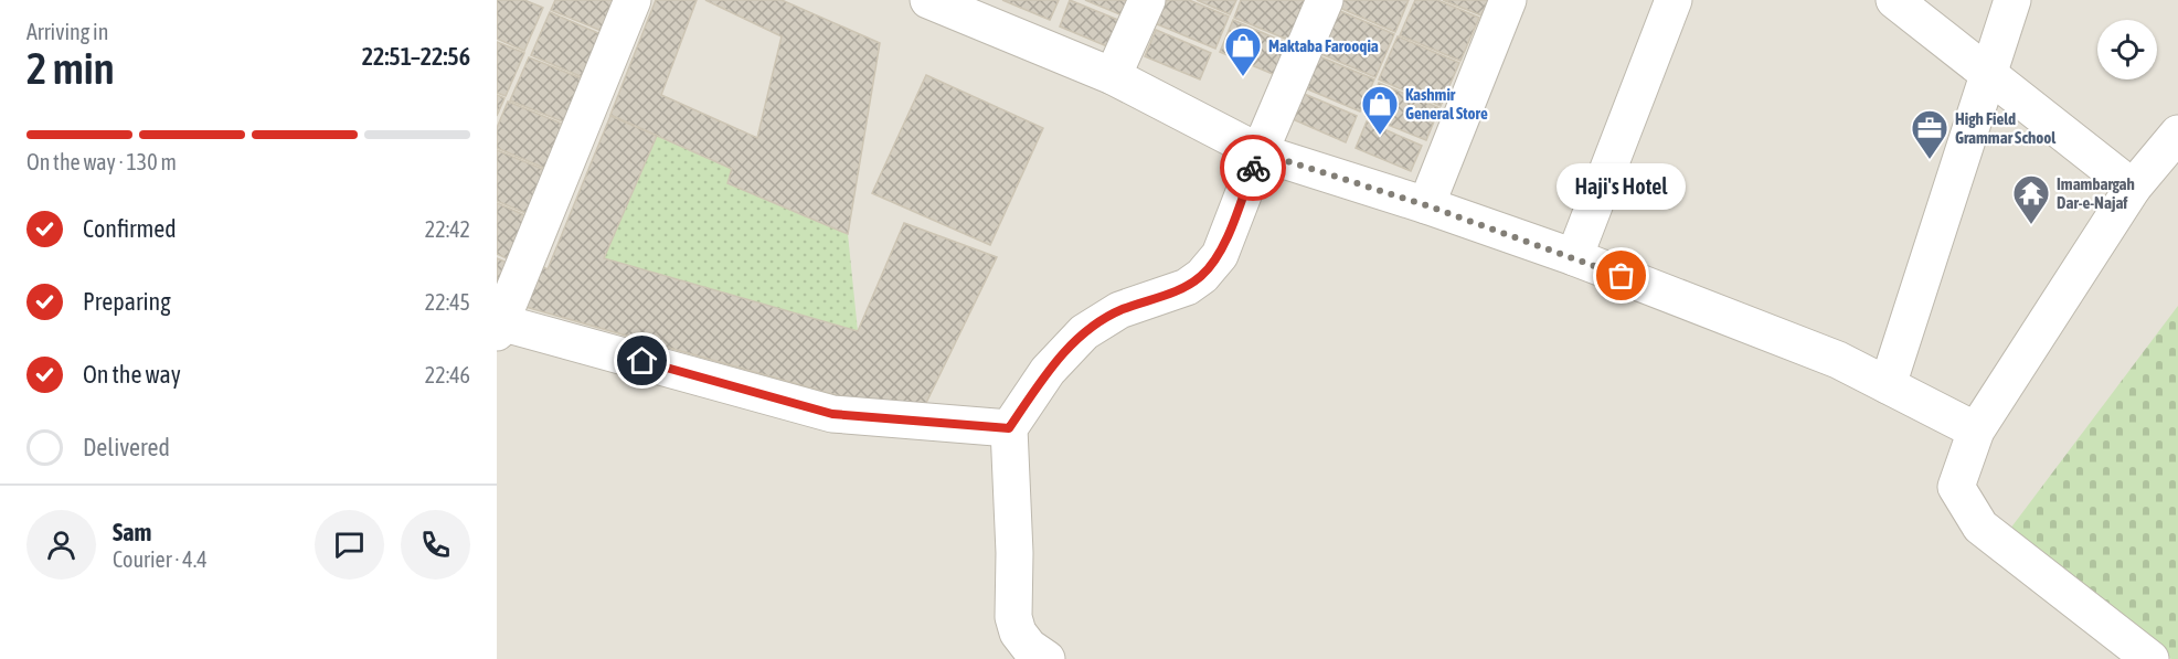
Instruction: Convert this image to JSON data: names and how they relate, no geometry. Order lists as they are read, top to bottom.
{
  "places": {
    "shop": ["Maktaba Farooqia", "Kashmir General Store"],
    "office": ["High Field Grammar School"],
    "temple": ["Imambargah Dar-e-Najaf"],
    "other": ["Haji's Hotel"]
  },
  "page": {
    "heading": ["2 min", "Arriving in", "22:51–22:56"],
    "panel": ["Sam", "Courier · 4.4"],
    "bar": "On the way · 130 m",
    "bubble": "Haji's Hotel",
    "list": [
      ["Confirmed", "22:42"],
      ["Preparing", "22:45"],
      ["On the way", "22:46"],
      "Delivered"
    ]
  }
}
